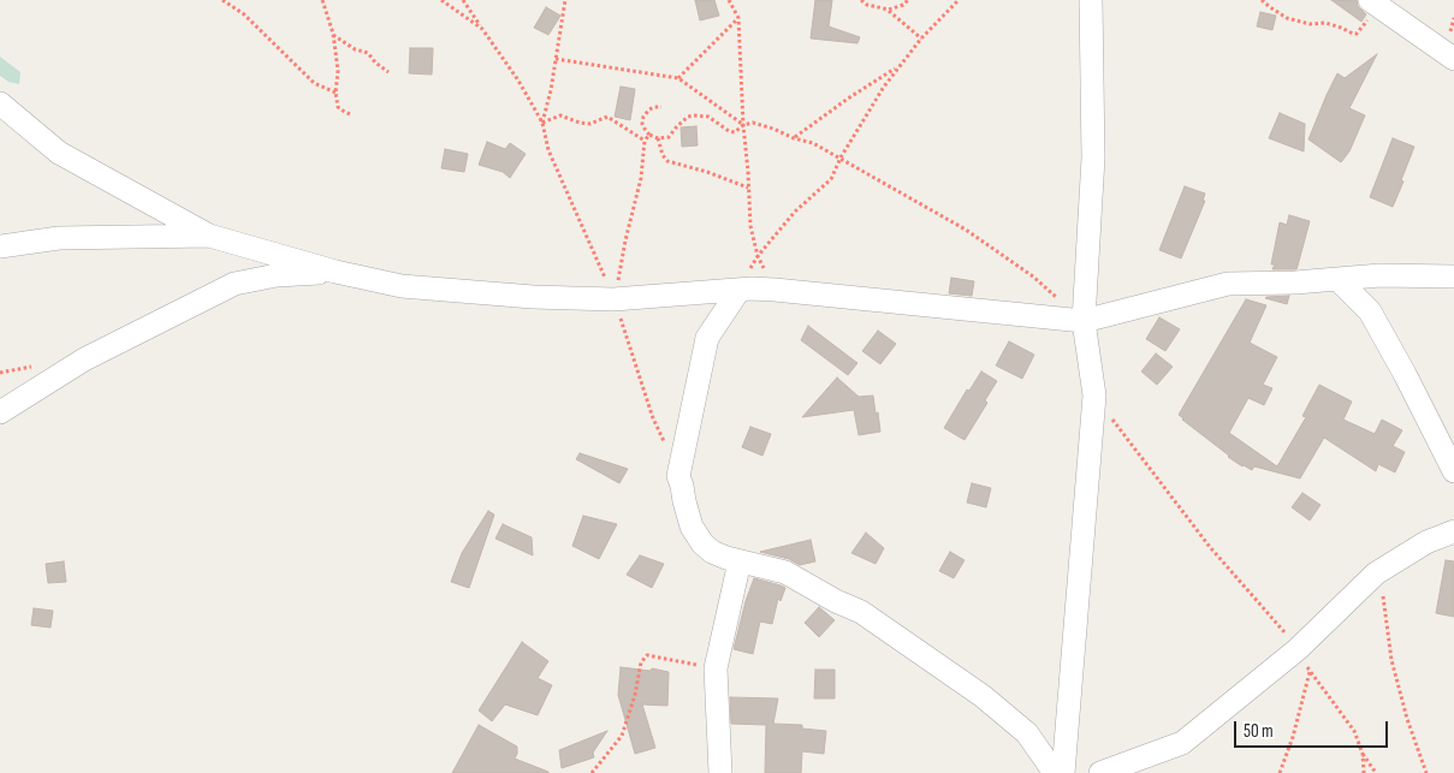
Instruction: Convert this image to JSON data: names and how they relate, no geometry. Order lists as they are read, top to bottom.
{
  "scale_bar": "50 m"
}
